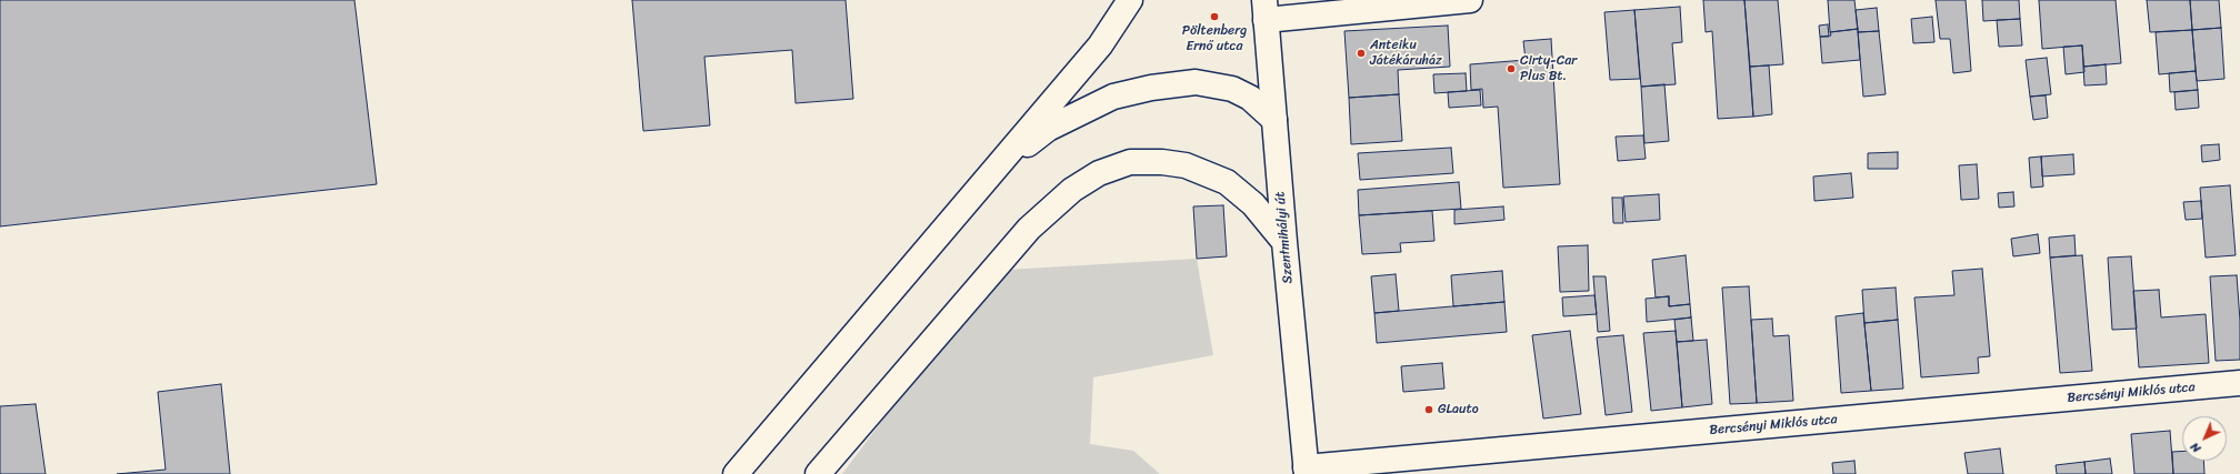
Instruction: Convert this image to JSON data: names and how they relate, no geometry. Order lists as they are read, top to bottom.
{
  "streets": {
    "main road": ["Szentmihályi út", "Bercsényi Miklós utca"]
  },
  "crossings": [
    ["Szentmihályi út", "Bercsényi Miklós utca"]
  ],
  "places": [
    "Pöltenberg Ernő utca",
    "Anteiku Játékáruház",
    "Cirty-Car Plus Bt.",
    "GLauto"
  ],
  "north": "bottom left"
}
